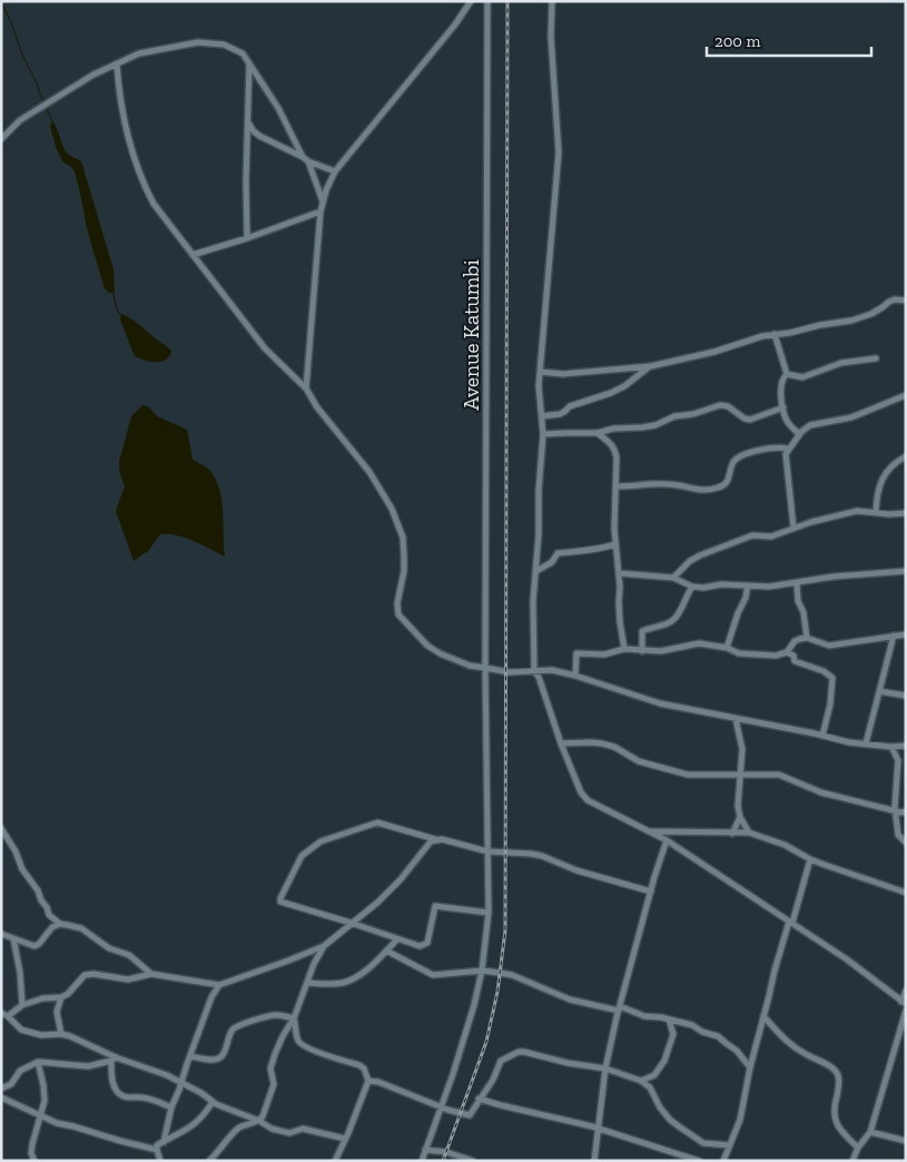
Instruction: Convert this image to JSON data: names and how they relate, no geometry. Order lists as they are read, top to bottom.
{
  "streets": {
    "street": ["Avenue Katumbi"]
  },
  "scale_bar": "200 m"
}
